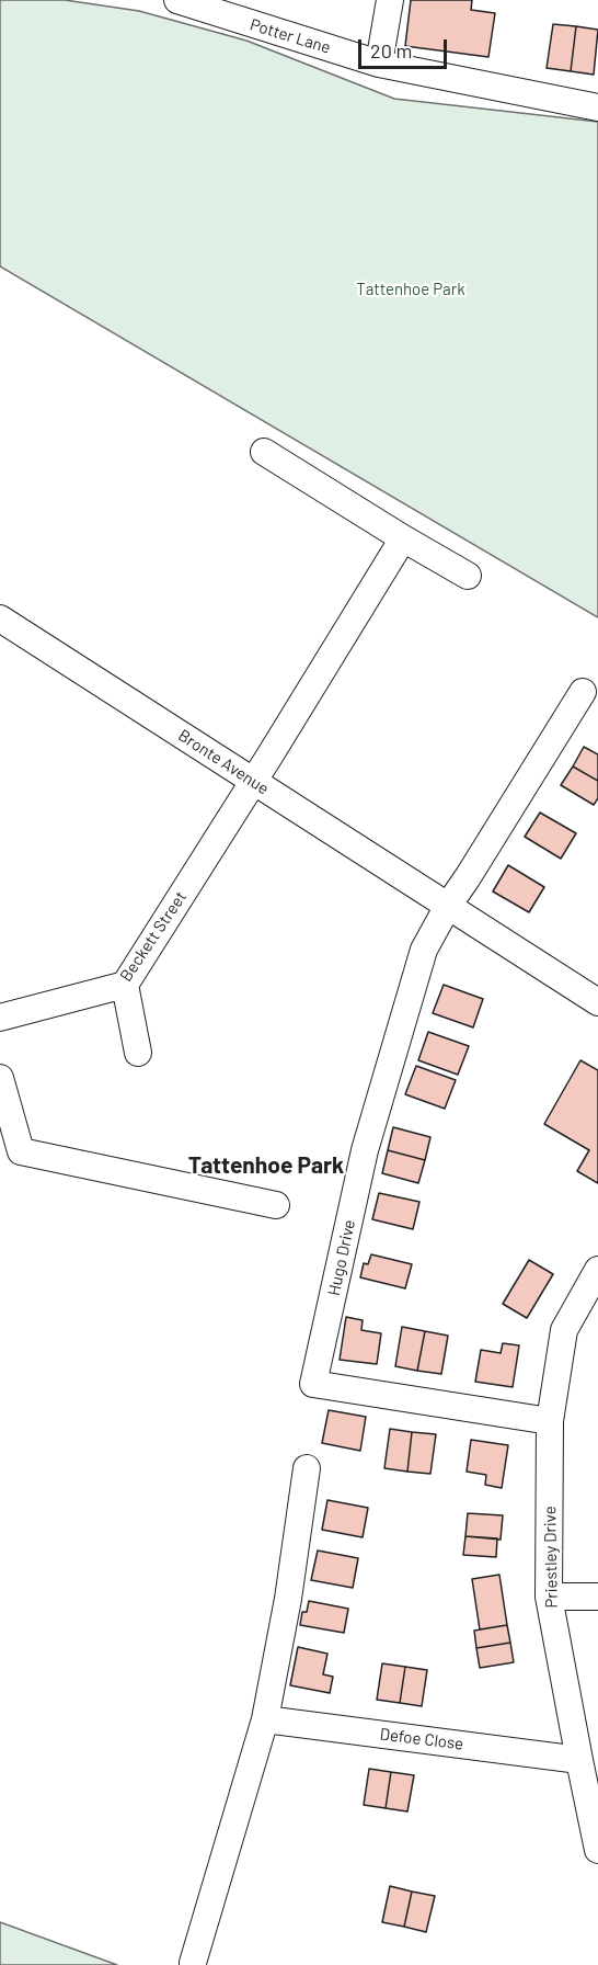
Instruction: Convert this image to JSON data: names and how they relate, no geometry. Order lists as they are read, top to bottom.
{
  "streets": {
    "street": [
      "Potter Lane",
      "Bronte Avenue",
      "Beckett Street",
      "Hugo Drive",
      "Priestley Drive",
      "Defoe Close"
    ]
  },
  "crossings": [
    ["Bronte Avenue", "Beckett Street"],
    ["Bronte Avenue", "Hugo Drive"],
    ["Hugo Drive", "Priestley Drive"],
    ["Priestley Drive", "Defoe Close"]
  ],
  "districts": ["Tattenhoe Park"],
  "parks": ["Tattenhoe Park"],
  "scale_bar": "20 m"
}
